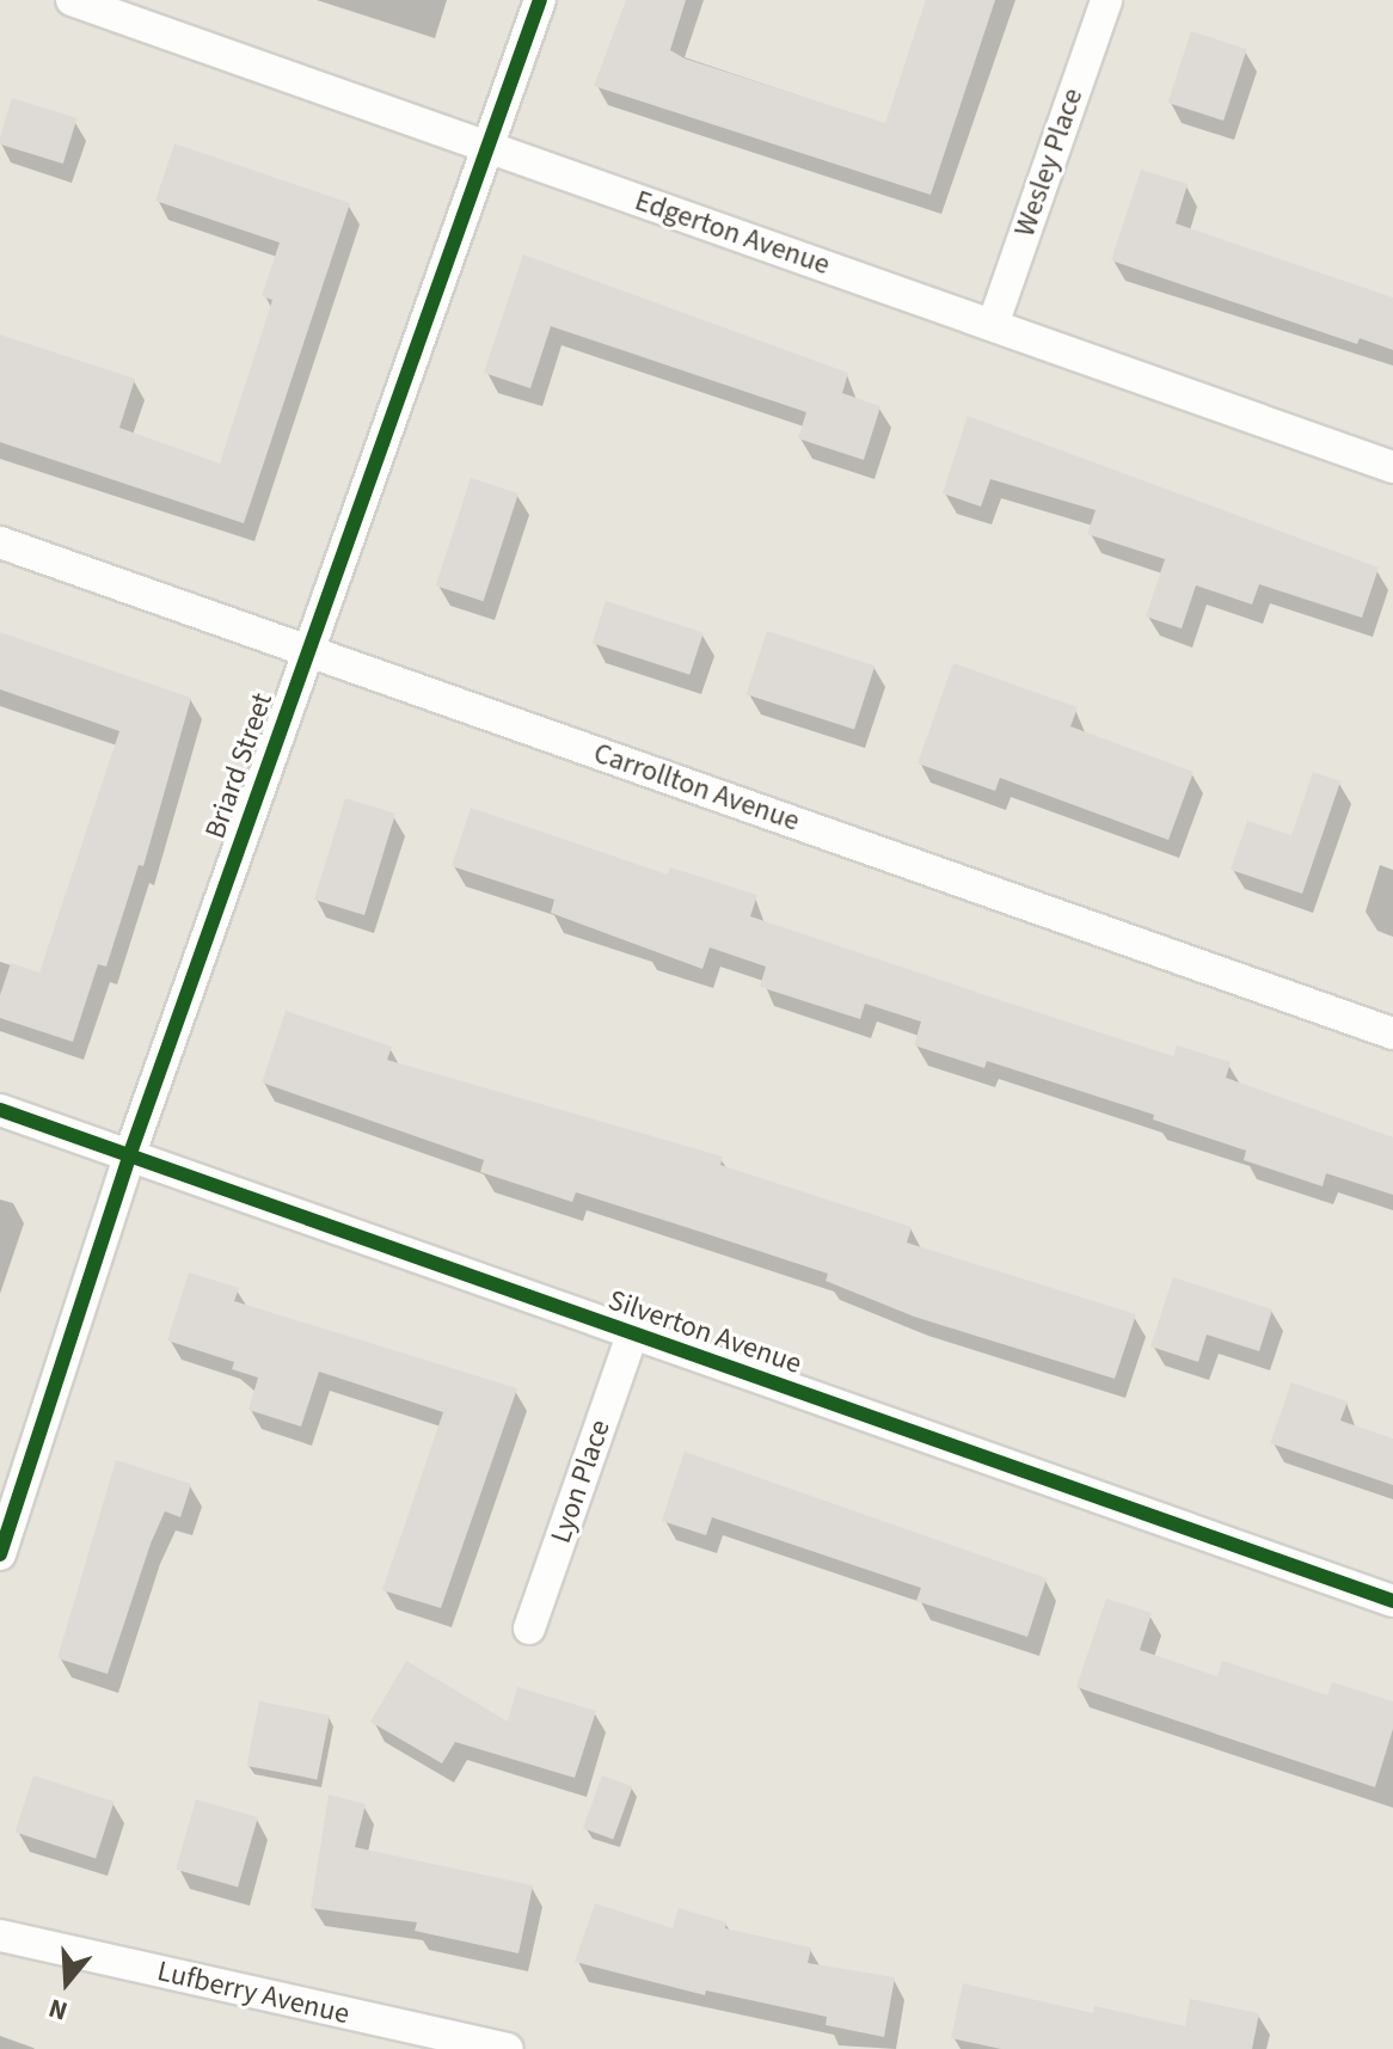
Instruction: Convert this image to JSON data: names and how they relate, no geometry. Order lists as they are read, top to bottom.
{
  "streets": {
    "street": [
      "Wesley Place",
      "Edgerton Avenue",
      "Briard Street",
      "Carrollton Avenue",
      "Silverton Avenue",
      "Lyon Place",
      "Lufberry Avenue"
    ]
  },
  "crossings": [
    ["Wesley Place", "Edgerton Avenue"],
    ["Edgerton Avenue", "Briard Street"],
    ["Briard Street", "Carrollton Avenue"],
    ["Briard Street", "Silverton Avenue"],
    ["Silverton Avenue", "Lyon Place"]
  ],
  "north": "bottom"
}
